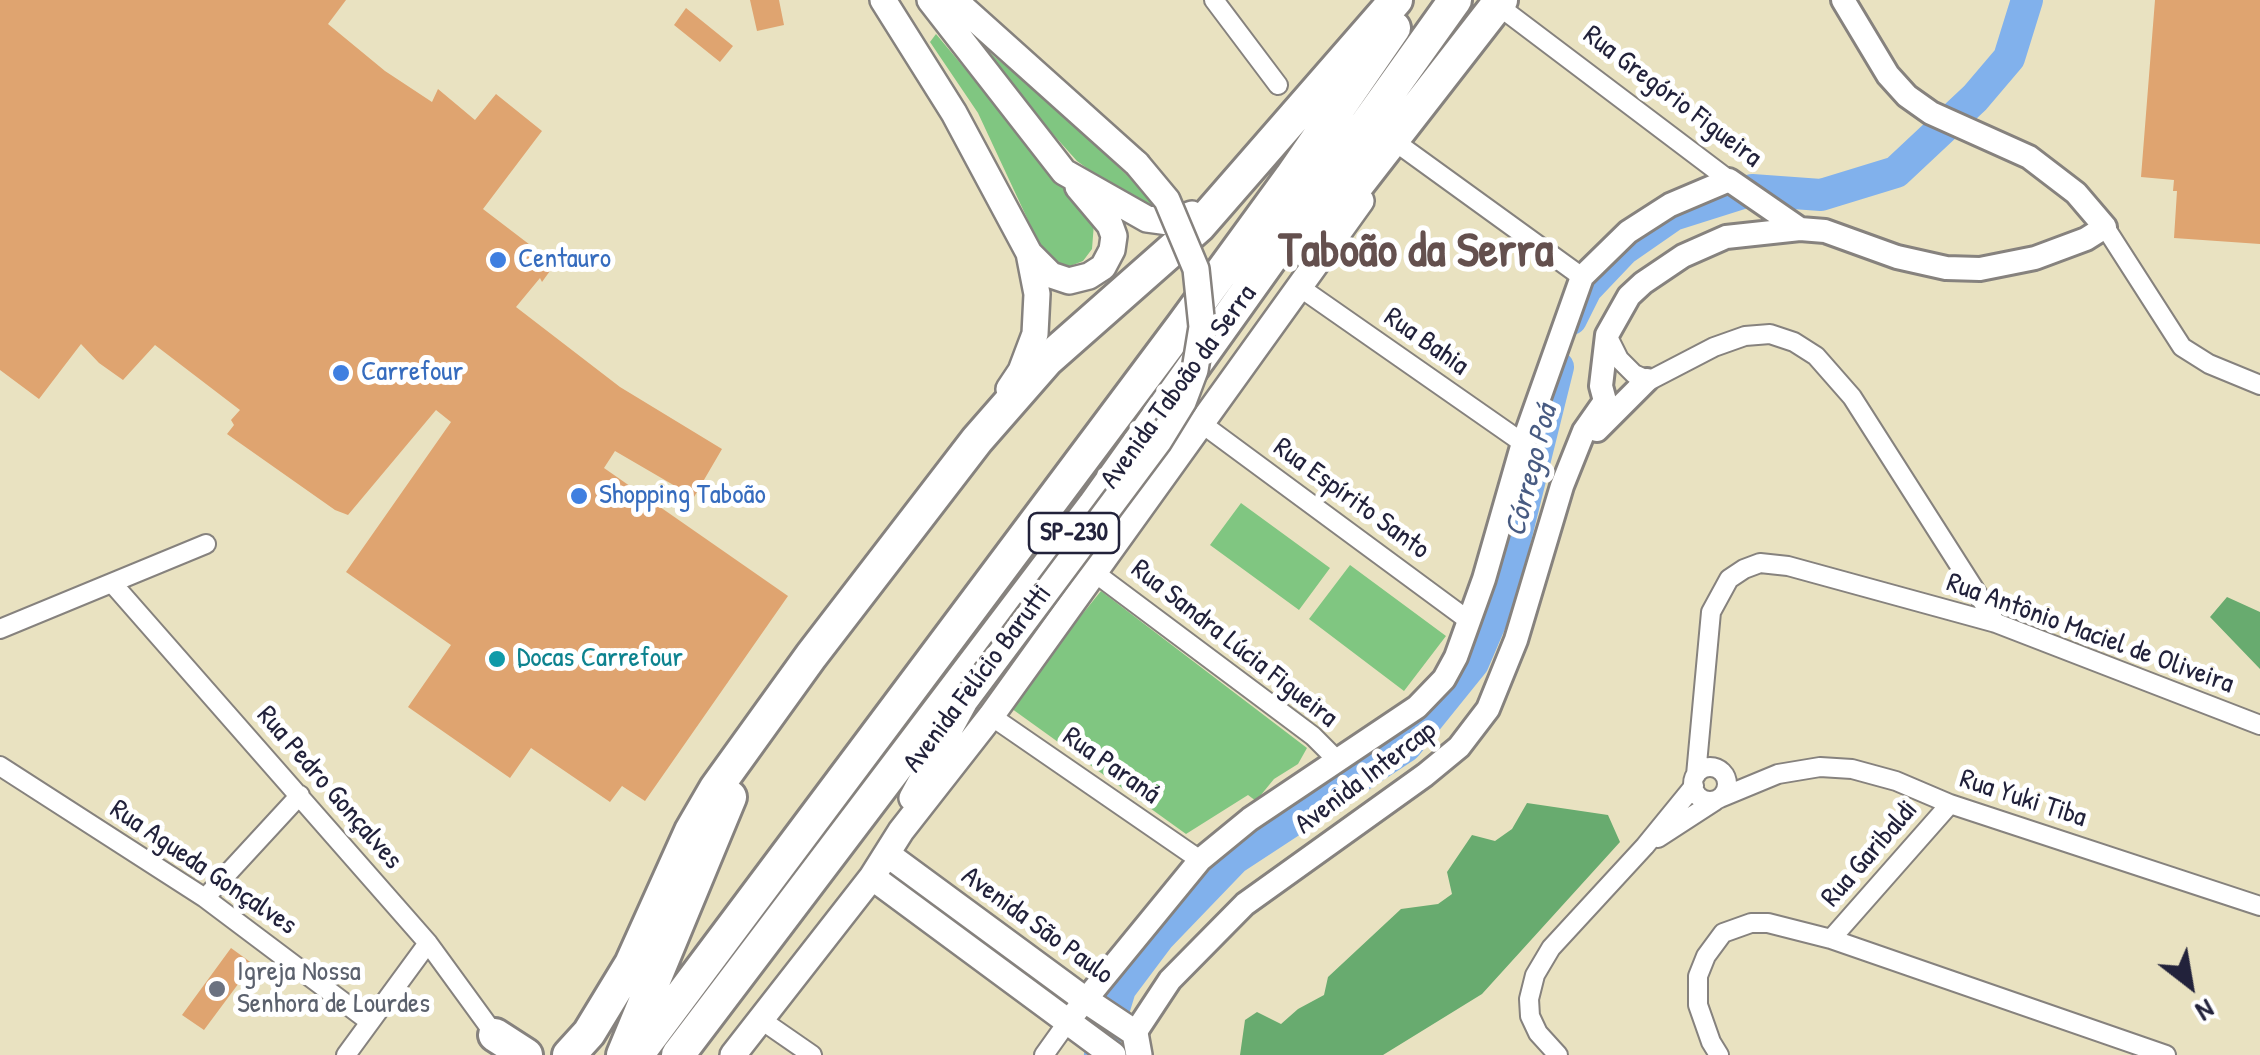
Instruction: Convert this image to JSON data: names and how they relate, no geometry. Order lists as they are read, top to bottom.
{
  "streets": {
    "highway": ["Avenida Taboão da Serra", "SP-230"],
    "main road": ["Avenida Felício Barutti", "Avenida São Paulo"],
    "street": [
      "Rua Gregório Figueira",
      "Rua Bahia",
      "Rua Espírito Santo",
      "Rua Antônio Maciel de Oliveira",
      "Rua Sandra Lúcia Figueira",
      "Rua Paraná",
      "Avenida Intercap",
      "Rua Pedro Gonçalves",
      "Rua Yuki Tiba",
      "Rua Garibaldi",
      "Rua Agueda Gonçalves"
    ]
  },
  "crossings": [
    ["Rua Gregório Figueira", "Avenida Felício Barutti"],
    ["Rua Gregório Figueira", "Avenida Intercap"],
    ["Rua Bahia", "Avenida Felício Barutti"],
    ["Rua Bahia", "Avenida Intercap"],
    ["Rua Espírito Santo", "Avenida Felício Barutti"],
    ["Rua Espírito Santo", "Avenida Intercap"],
    ["Rua Antônio Maciel de Oliveira", "Rua Yuki Tiba"],
    ["Rua Sandra Lúcia Figueira", "Avenida Felício Barutti"],
    ["Rua Sandra Lúcia Figueira", "Avenida Intercap"],
    ["Avenida Felício Barutti", "Rua Paraná"],
    ["Avenida Felício Barutti", "Avenida São Paulo"],
    ["Rua Paraná", "Avenida Intercap"],
    ["Avenida Intercap", "Avenida São Paulo"],
    ["Rua Yuki Tiba", "Rua Garibaldi"]
  ],
  "districts": ["Taboão da Serra"],
  "water": ["Córrego Poá"],
  "places": [
    "Centauro",
    "Carrefour",
    "Shopping Taboão",
    "Docas Carrefour",
    "Igreja Nossa Senhora de Lourdes"
  ],
  "north": "bottom right"
}
